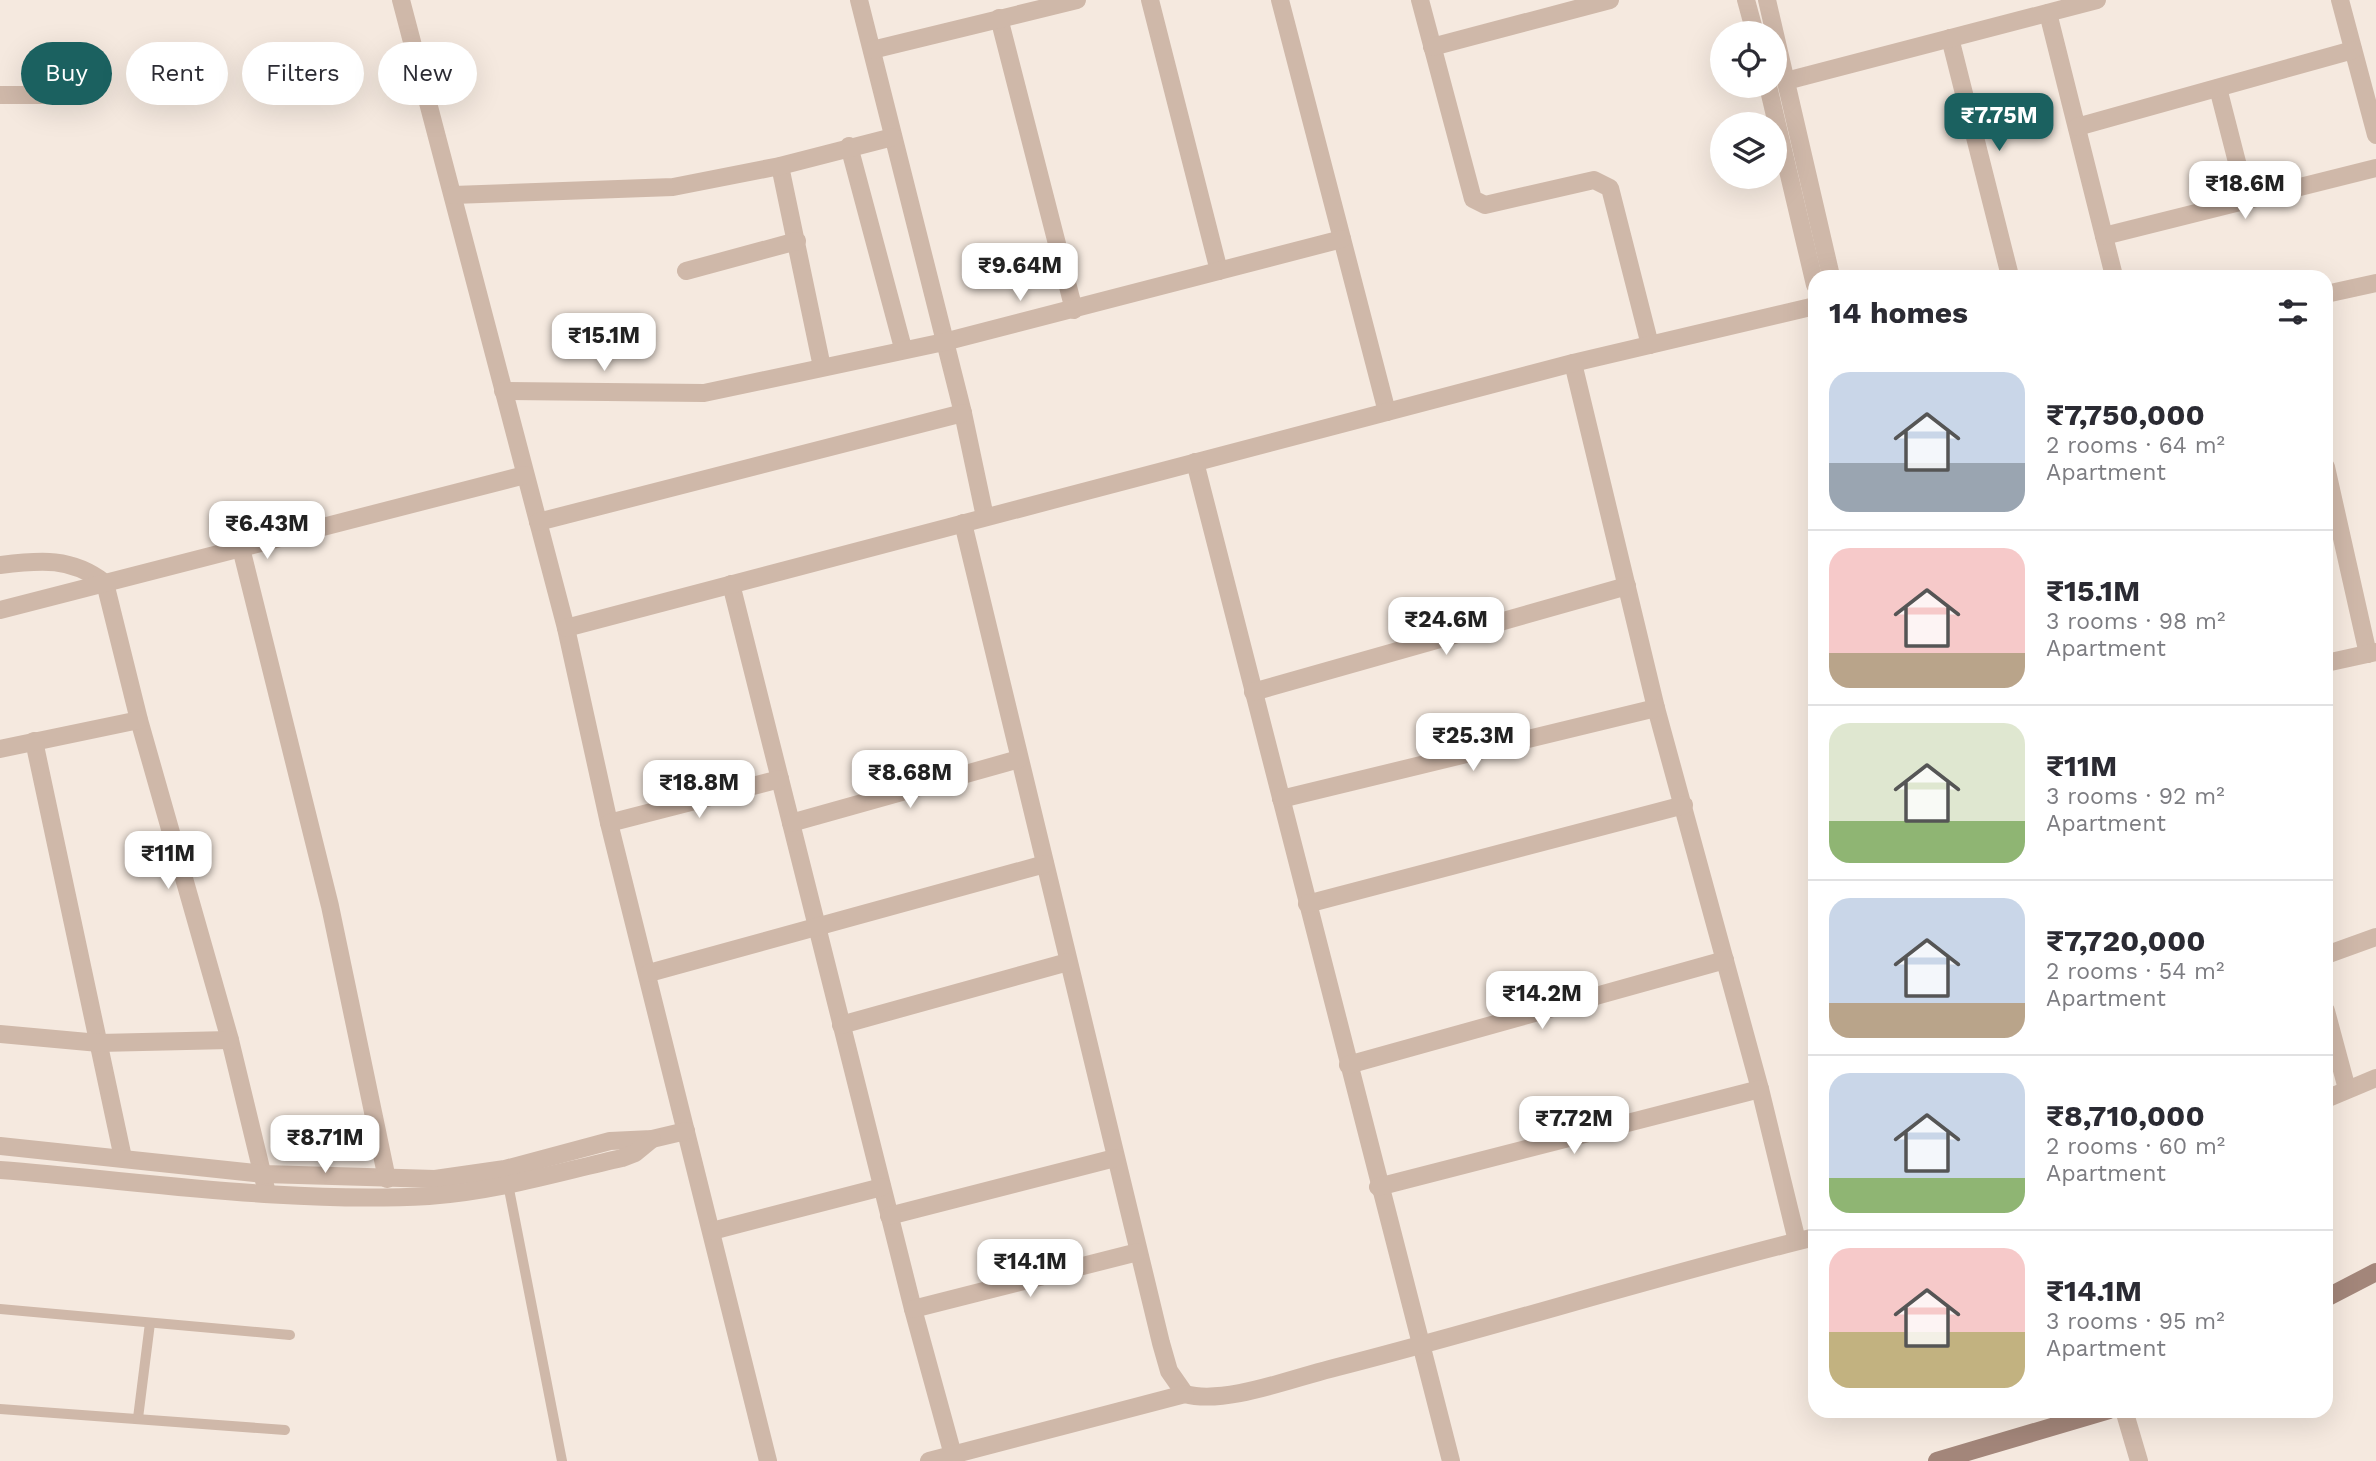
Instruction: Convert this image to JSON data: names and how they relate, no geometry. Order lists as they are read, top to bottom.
{
  "page": {
    "chip": [
      "Buy",
      "Rent",
      "Filters",
      "New"
    ],
    "price": [
      "₹7.75M",
      "₹18.6M",
      "₹9.64M",
      "₹15.1M",
      "₹6.43M",
      "₹24.6M",
      "₹25.3M",
      "₹8.68M",
      "₹18.8M",
      "₹11M",
      "₹14.2M",
      "₹7.72M",
      "₹8.71M",
      "₹14.1M"
    ],
    "heading": "14 homes",
    "list": [
      {
        "name": "₹7,750,000",
        "note": "2 rooms · 64 m² · Apartment"
      },
      {
        "name": "₹15.1M",
        "note": "3 rooms · 98 m² · Apartment"
      },
      {
        "name": "₹11M",
        "note": "3 rooms · 92 m² · Apartment"
      },
      {
        "name": "₹7,720,000",
        "note": "2 rooms · 54 m² · Apartment"
      },
      {
        "name": "₹8,710,000",
        "note": "2 rooms · 60 m² · Apartment"
      },
      {
        "name": "₹14.1M",
        "note": "3 rooms · 95 m² · Apartment"
      }
    ]
  }
}
